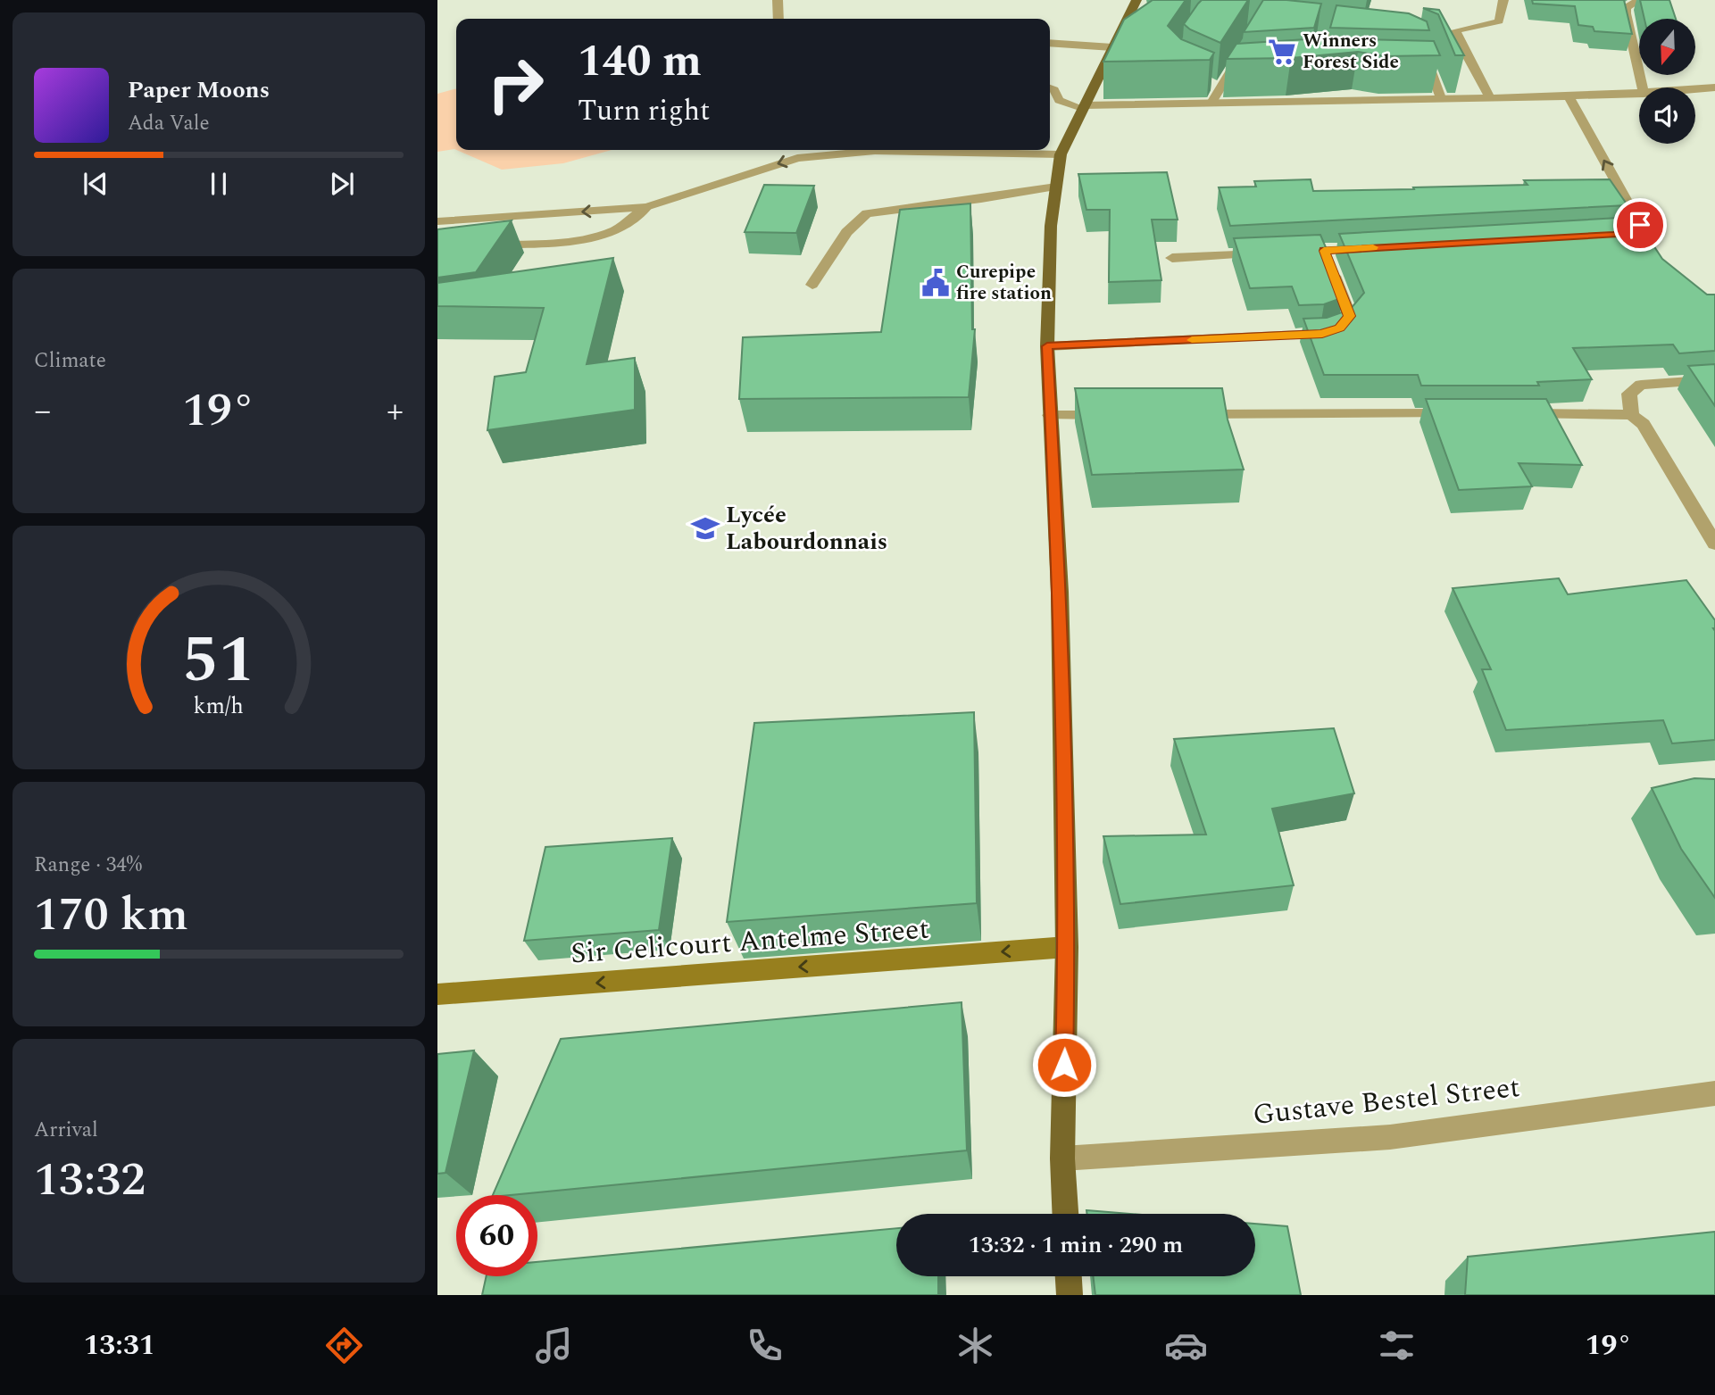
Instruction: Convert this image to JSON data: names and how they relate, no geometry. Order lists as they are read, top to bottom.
{
  "streets": {
    "street": ["Sir Celicourt Antelme Street", "Gustave Bestel Street"]
  },
  "one_way": ["Sir Celicourt Antelme Street"],
  "places": {
    "supermarket": ["Winners Forest Side"],
    "public building": ["Curepipe fire station"],
    "school or university": ["Lycée Labourdonnais"]
  },
  "north": "bottom",
  "page": {
    "turn": ["140 m", "Turn right"],
    "song": ["Paper Moons", "Ada Vale"],
    "tile": [
      "Climate",
      ["Range · 34%", "170 km"],
      ["Arrival", "13:32"]
    ],
    "heat": ["−", "19°", "+"],
    "limit": "60",
    "trip": "13:32 · 1 min · 290 m",
    "tabs": ["13:31", "19°"],
    "gauge": ["51", "km/h"]
  }
}
